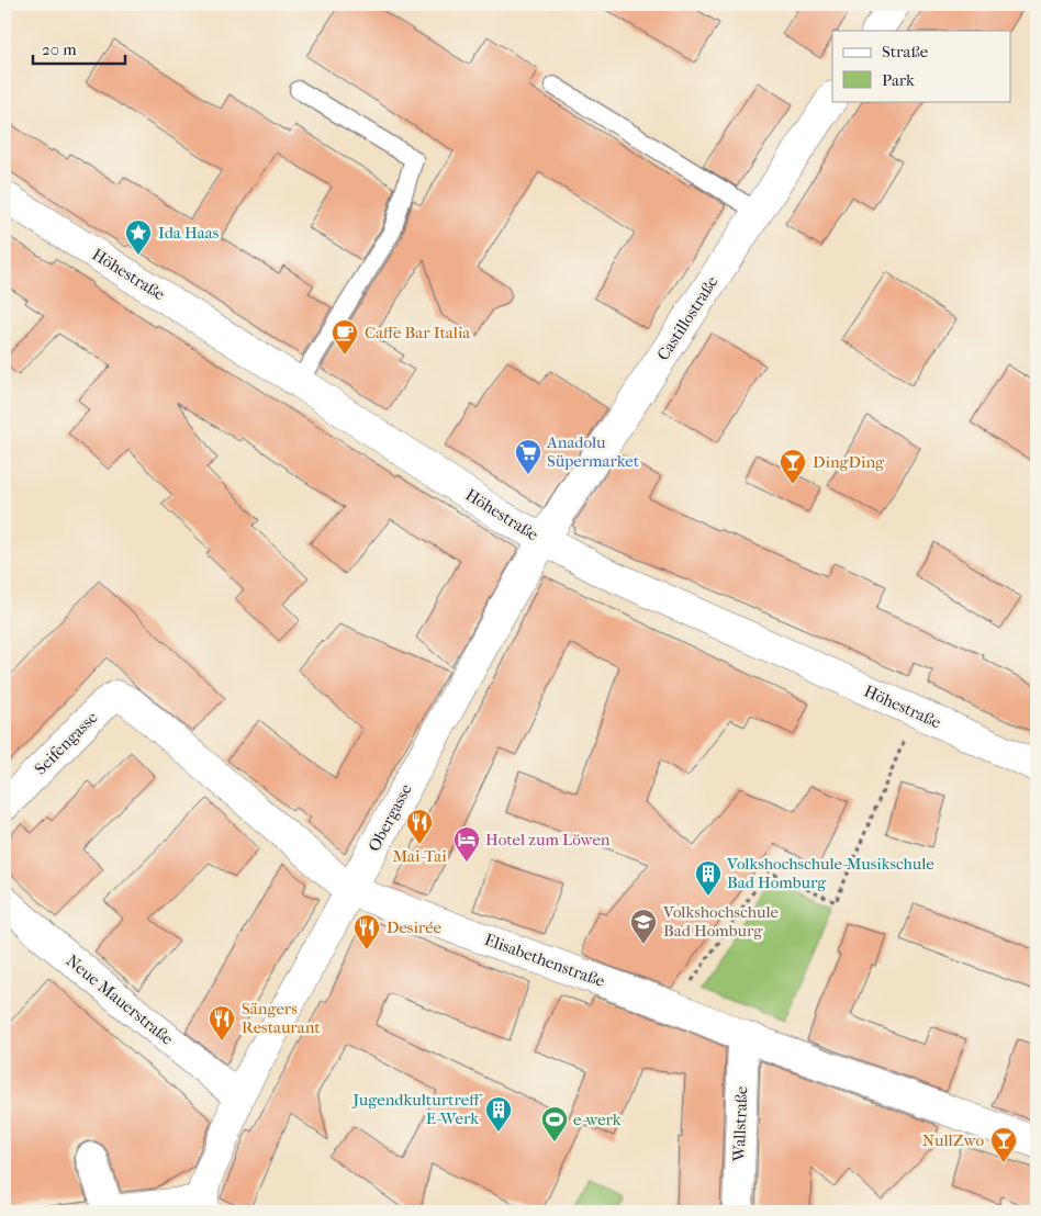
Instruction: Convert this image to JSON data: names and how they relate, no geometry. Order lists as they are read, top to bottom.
{
  "streets": {
    "street": [
      "Höhestraße",
      "Castillostraße",
      "Seifengasse",
      "Obergasse",
      "Elisabethenstraße",
      "Neue Mauerstraße",
      "Wallstraße"
    ]
  },
  "crossings": [
    ["Höhestraße", "Castillostraße"],
    ["Höhestraße", "Obergasse"],
    ["Castillostraße", "Obergasse"],
    ["Seifengasse", "Elisabethenstraße"],
    ["Obergasse", "Elisabethenstraße"],
    ["Obergasse", "Neue Mauerstraße"],
    ["Elisabethenstraße", "Wallstraße"]
  ],
  "places": {
    "place": ["Ida Haas"],
    "cafe": ["Caffe Bar Italia"],
    "supermarket": ["Anadolu Süpermarket"],
    "bar": ["DingDing", "NullZwo"],
    "restaurant": ["Mai-Tai", "Desirée", "Sängers Restaurant"],
    "hotel": ["Hotel zum Löwen"],
    "building": ["Volkshochschule-Musikschule Bad Homburg", "Jugendkulturtreff E-Werk"],
    "school or university": ["Volkshochschule Bad Homburg"],
    "sports": ["e-werk"]
  },
  "legend": ["Straße", "Park"],
  "scale_bar": "20 m"
}
